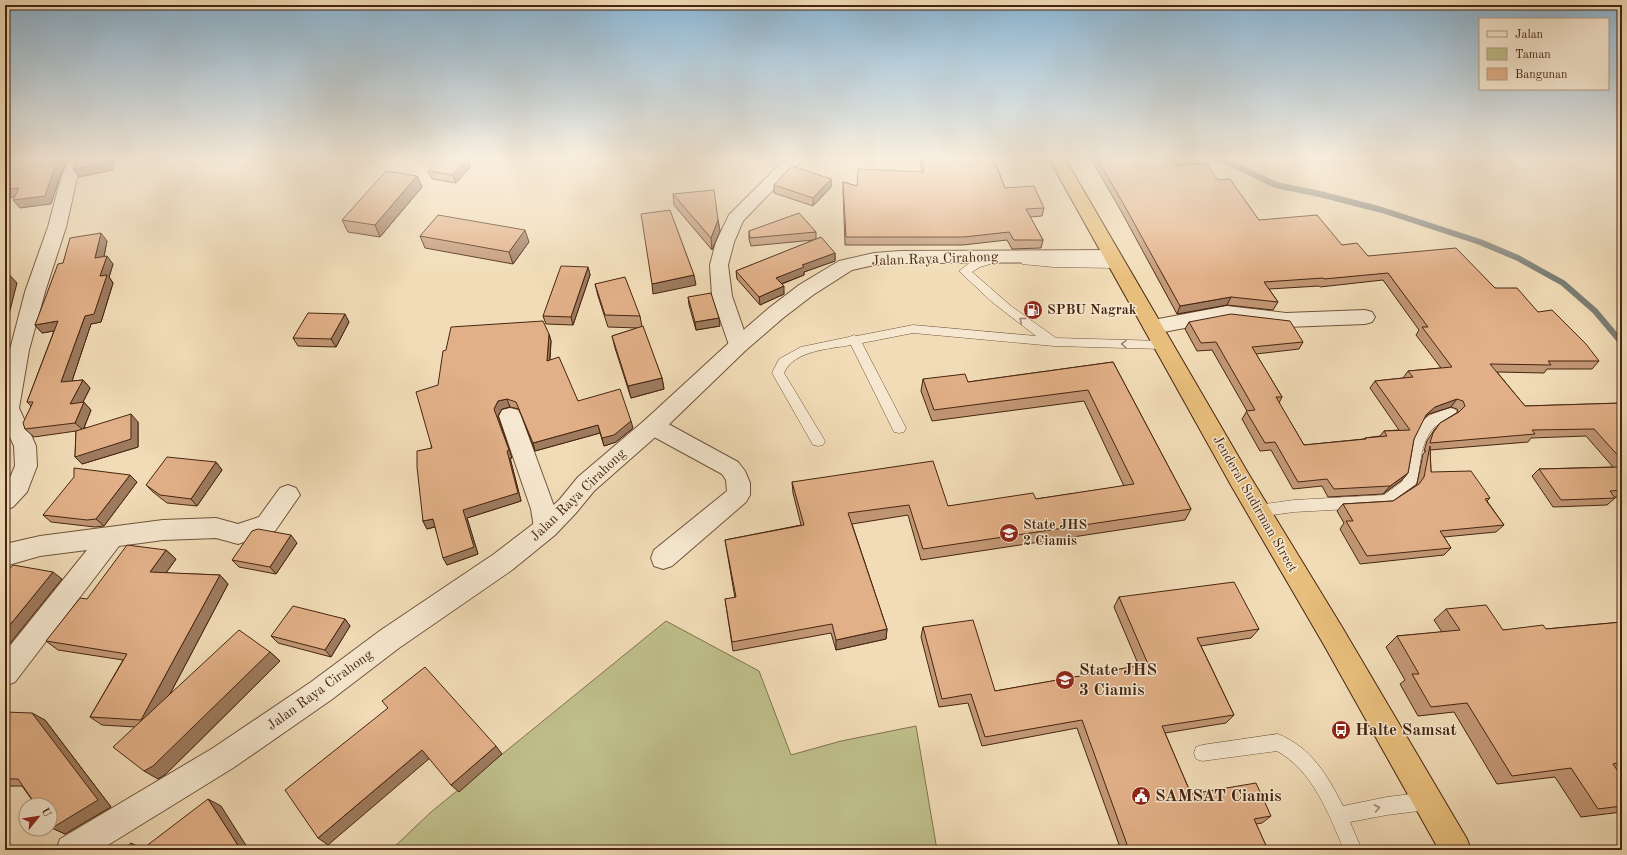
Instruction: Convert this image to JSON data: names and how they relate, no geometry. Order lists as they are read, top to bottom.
{
  "streets": {
    "highway": ["Jenderal Sudirman Street"],
    "street": ["Jalan Raya Cirahong"]
  },
  "crossings": [
    ["Jalan Raya Cirahong", "Jenderal Sudirman Street"]
  ],
  "places": {
    "fuel station": ["SPBU Nagrak"],
    "school or university": ["State JHS 2 Ciamis", "State JHS 3 Ciamis"],
    "bus stop": ["Halte Samsat"],
    "public building": ["SAMSAT Ciamis"]
  },
  "legend": ["Jalan", "Taman", "Bangunan"],
  "north": "top right"
}
